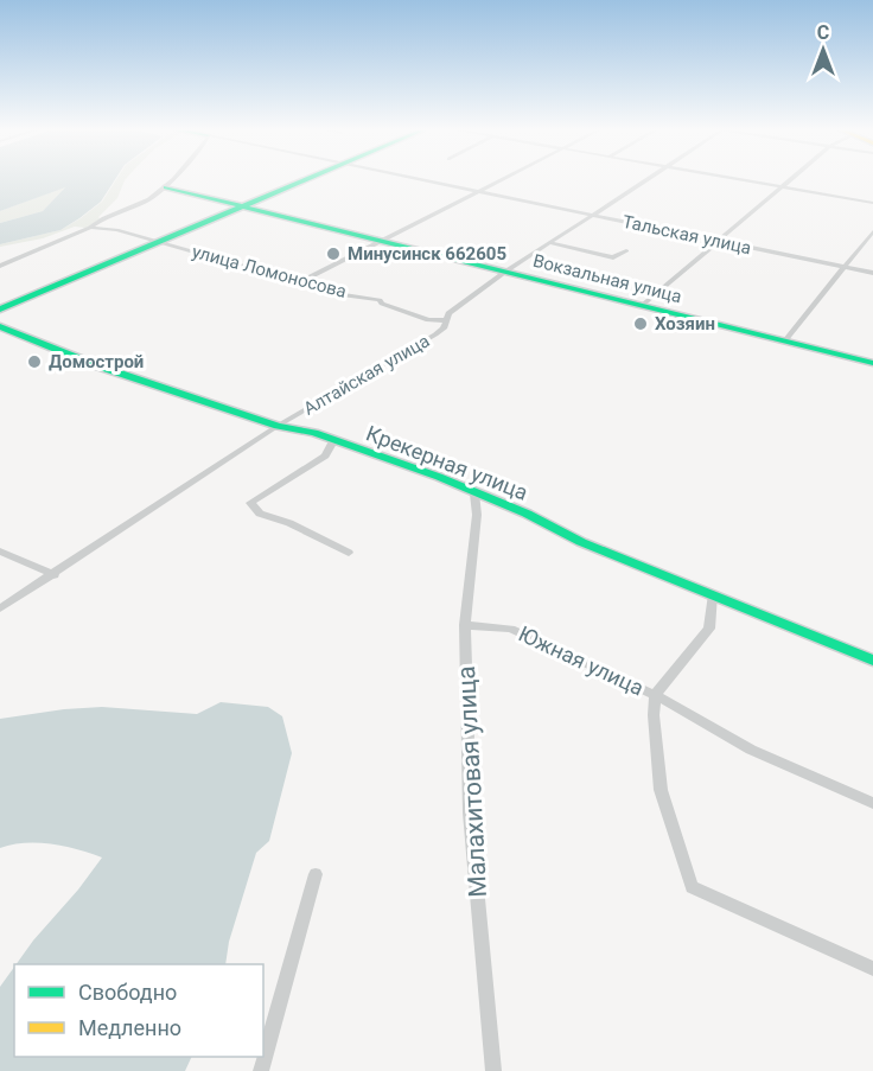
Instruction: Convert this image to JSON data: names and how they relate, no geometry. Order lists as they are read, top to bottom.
{
  "streets": {
    "street": [
      "Тальская улица",
      "улица Ломоносова",
      "Вокзальная улица",
      "Алтайская улица",
      "Крекерная улица",
      "Южная улица",
      "Малахитовая улица"
    ]
  },
  "crossings": [
    ["Тальская улица", "Алтайская улица"],
    ["улица Ломоносова", "Алтайская улица"],
    ["Вокзальная улица", "Алтайская улица"],
    ["Алтайская улица", "Крекерная улица"],
    ["Крекерная улица", "Малахитовая улица"],
    ["Южная улица", "Малахитовая улица"]
  ],
  "places": ["Минусинск 662605", "Хозяин", "Домострой"],
  "legend": ["Свободно", "Медленно"],
  "north": "top"
}
